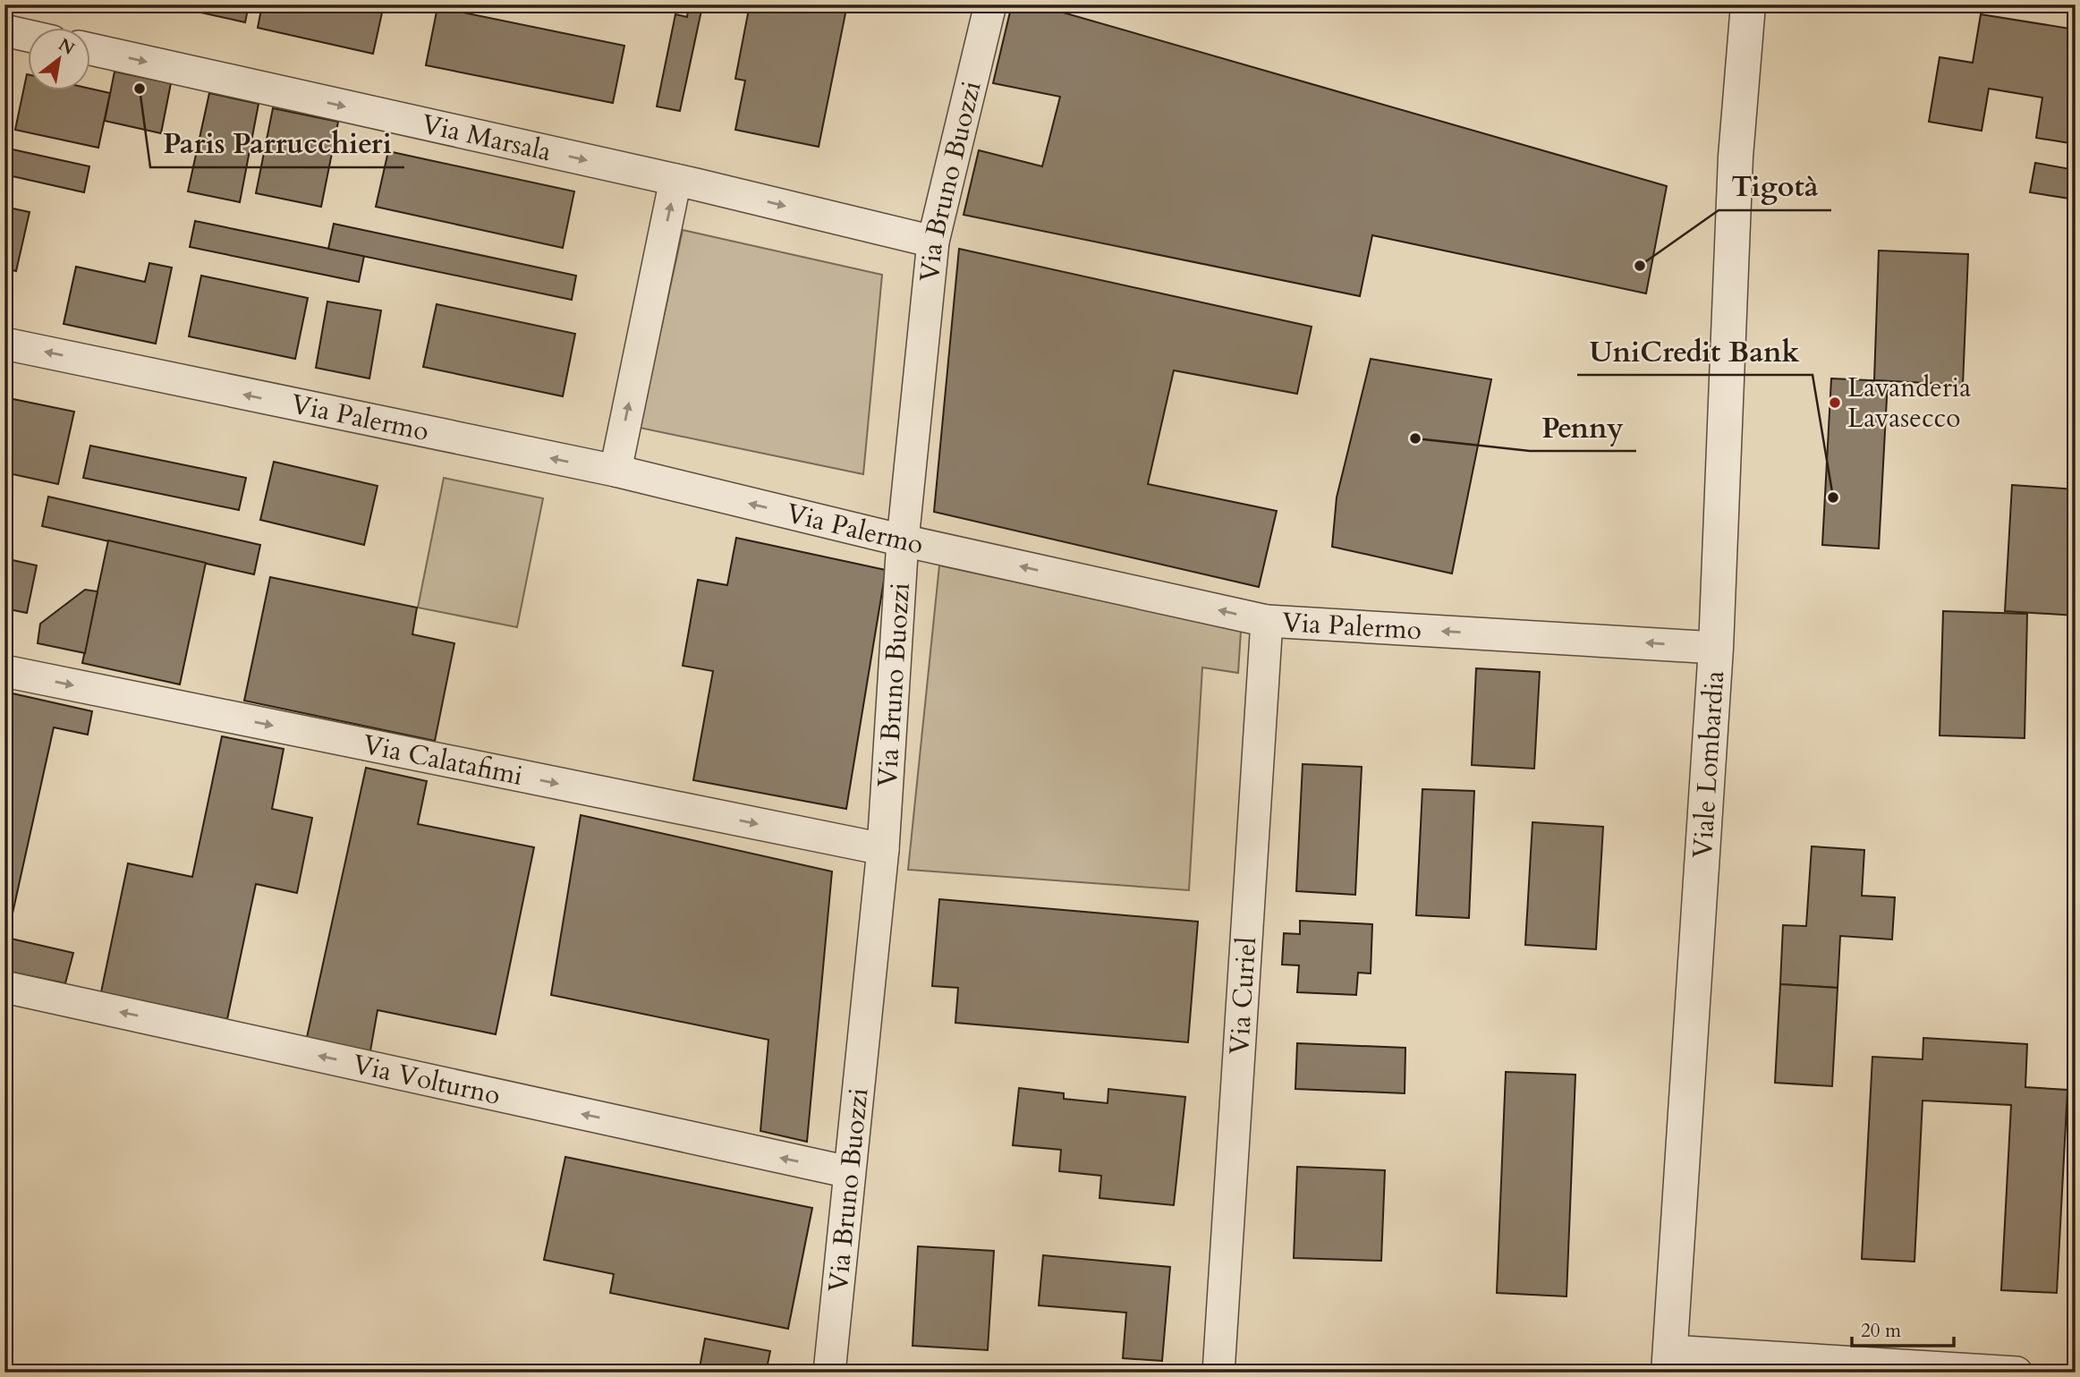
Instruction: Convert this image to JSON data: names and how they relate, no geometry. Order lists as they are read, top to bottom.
{
  "streets": {
    "street": [
      "Via Marsala",
      "Via Bruno Buozzi",
      "Via Palermo",
      "Via Calatafimi",
      "Viale Lombardia",
      "Via Curiel",
      "Via Volturno"
    ]
  },
  "crossings": [
    ["Via Marsala", "Via Bruno Buozzi"],
    ["Via Bruno Buozzi", "Via Palermo"],
    ["Via Bruno Buozzi", "Via Calatafimi"],
    ["Via Bruno Buozzi", "Via Volturno"],
    ["Via Palermo", "Viale Lombardia"],
    ["Via Palermo", "Via Curiel"]
  ],
  "one_way": [
    "Via Marsala",
    "Via Palermo",
    "Via Calatafimi",
    "Via Volturno"
  ],
  "places": [
    "Paris Parrucchieri",
    "Tigotà",
    "Lavanderia Lavasecco",
    "Penny",
    "UniCredit Bank"
  ],
  "scale_bar": "20 m",
  "north": "top right"
}
